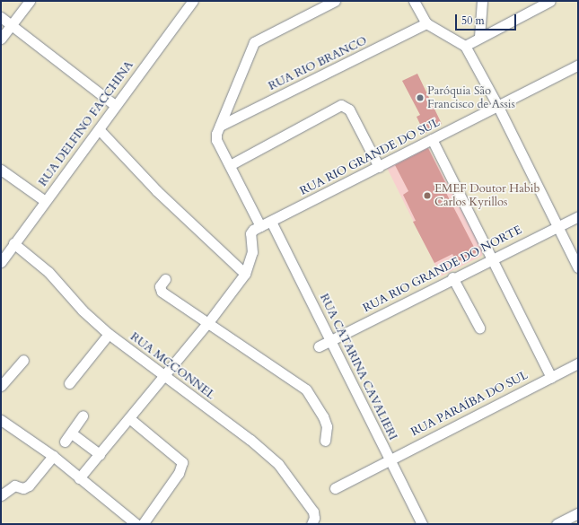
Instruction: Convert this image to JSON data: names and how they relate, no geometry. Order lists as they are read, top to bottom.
{
  "streets": {
    "street": [
      "RUA RIO BRANCO",
      "RUA DELFINO FACCHINA",
      "RUA RIO GRANDE DO SUL",
      "RUA RIO GRANDE DO NORTE",
      "RUA MCCONNEL",
      "RUA CATARINA CAVALIERI",
      "RUA PARAÍBA DO SUL"
    ]
  },
  "crossings": [
    ["RUA DELFINO FACCHINA", "RUA MCCONNEL"],
    ["RUA RIO GRANDE DO SUL", "RUA CATARINA CAVALIERI"],
    ["RUA RIO GRANDE DO NORTE", "RUA CATARINA CAVALIERI"],
    ["RUA CATARINA CAVALIERI", "RUA PARAÍBA DO SUL"]
  ],
  "places": ["Paróquia São Francisco de Assis", "EMEF Doutor Habib Carlos Kyrillos"],
  "scale_bar": "50 m"
}
